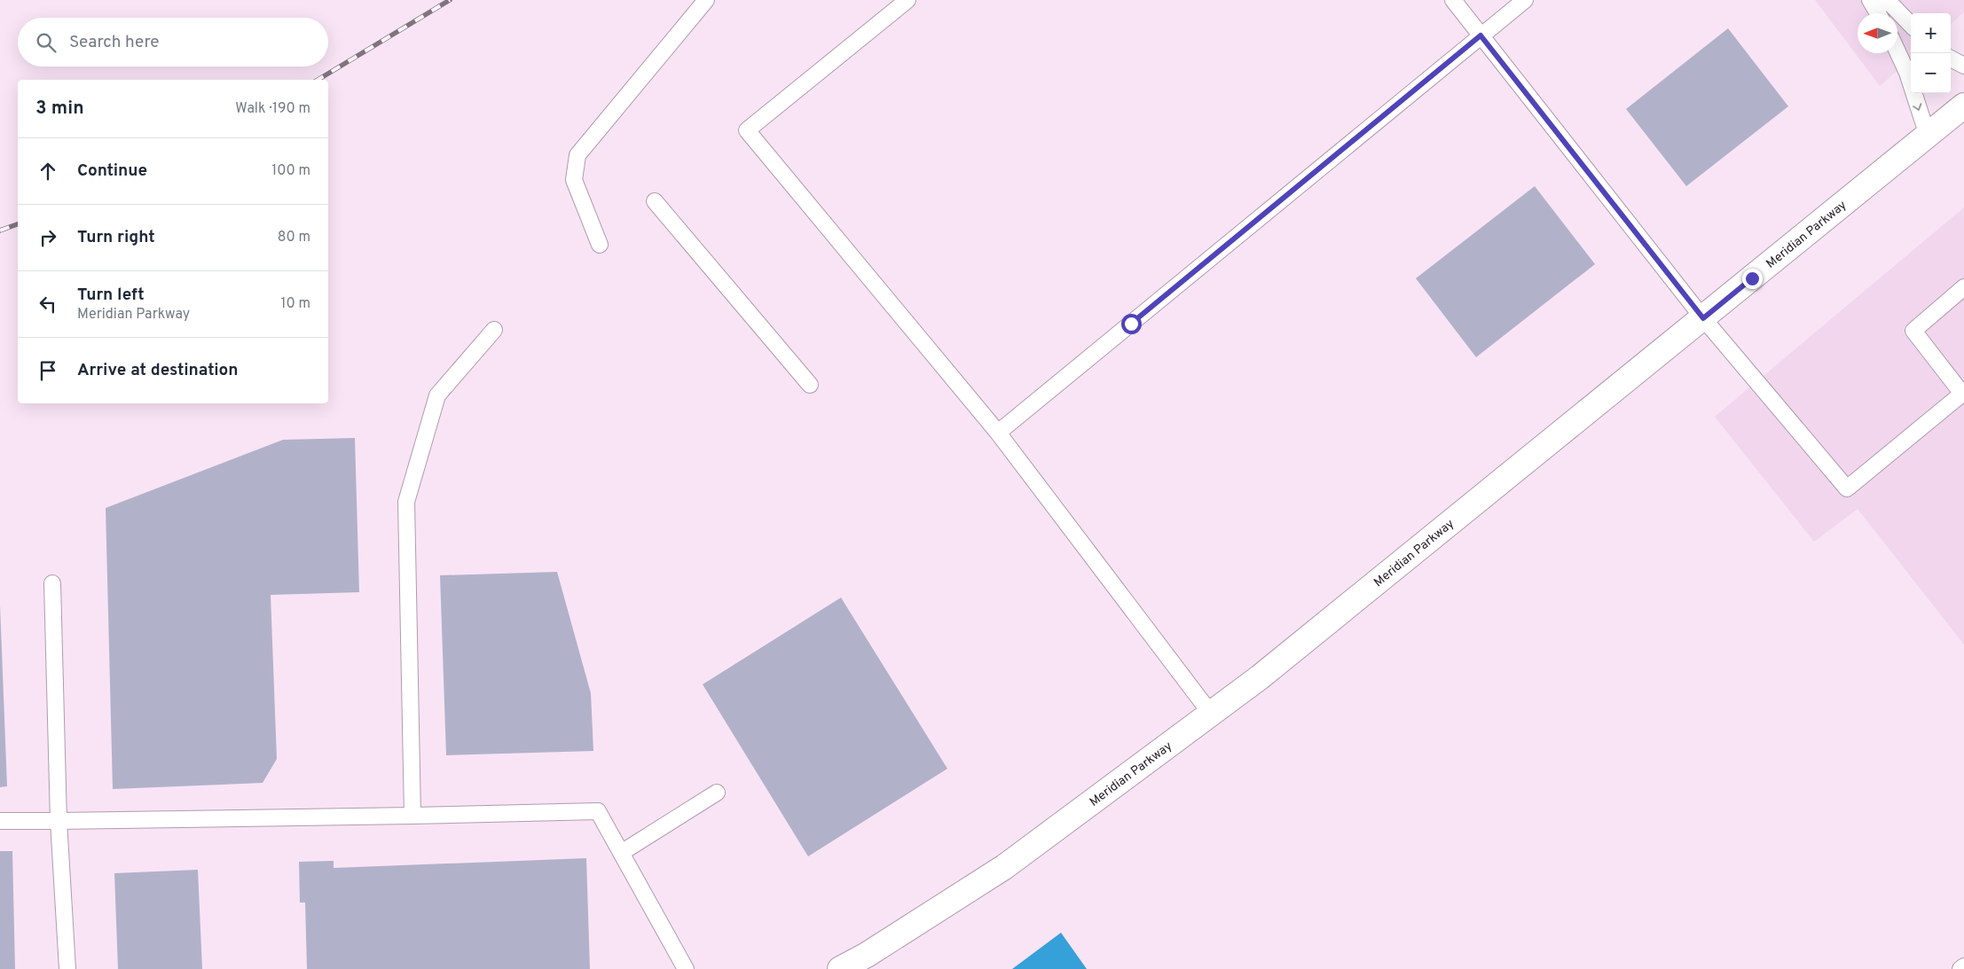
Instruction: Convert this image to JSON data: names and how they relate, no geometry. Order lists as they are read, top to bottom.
{
  "streets": {
    "main road": ["Meridian Parkway"]
  },
  "north": "left",
  "page": {
    "map_buttons": ["+", "−"],
    "search": "Search here",
    "heading": ["3 min", "Walk · 190 m"],
    "list": [
      ["Continue", "100 m"],
      ["Turn right", "80 m"],
      ["Turn left", "Meridian Parkway", "10 m"],
      "Arrive at destination"
    ]
  }
}
